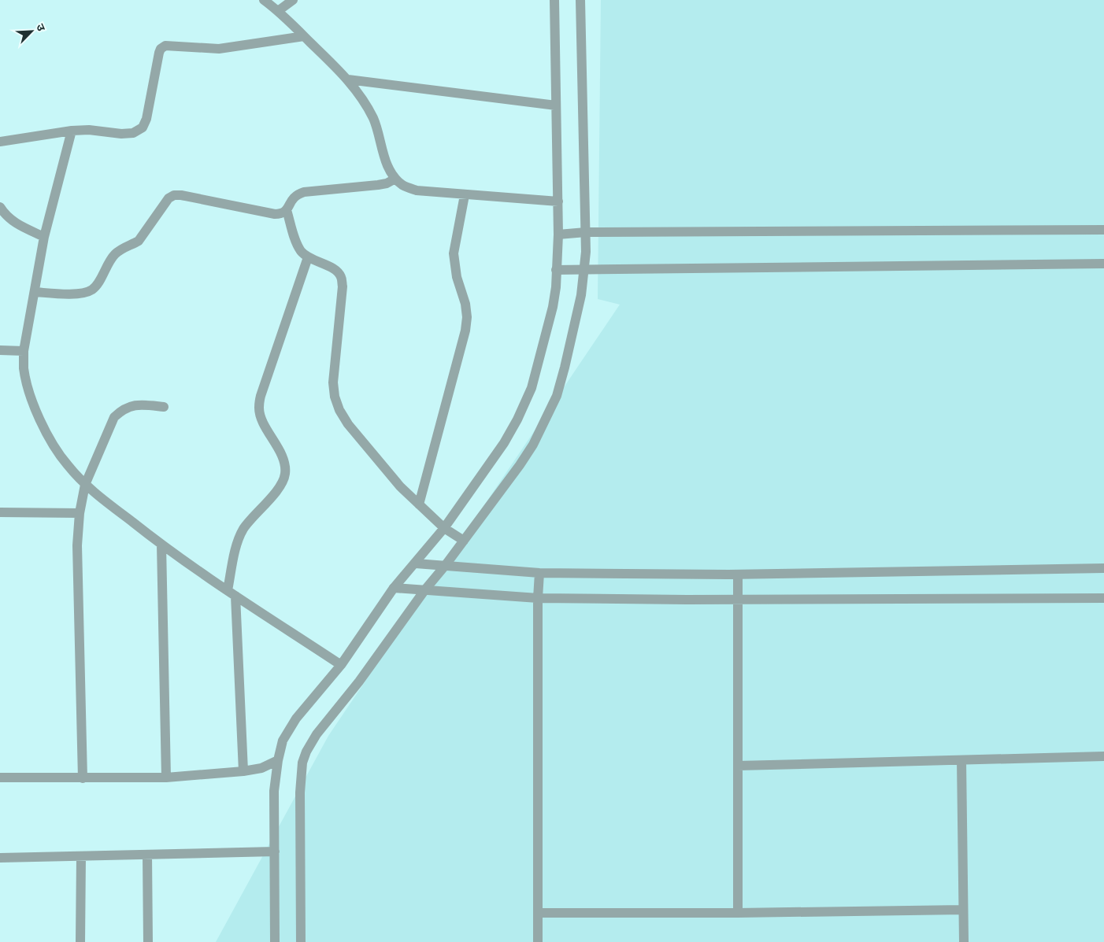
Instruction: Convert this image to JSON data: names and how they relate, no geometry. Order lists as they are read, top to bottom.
{
  "north": "top right"
}
